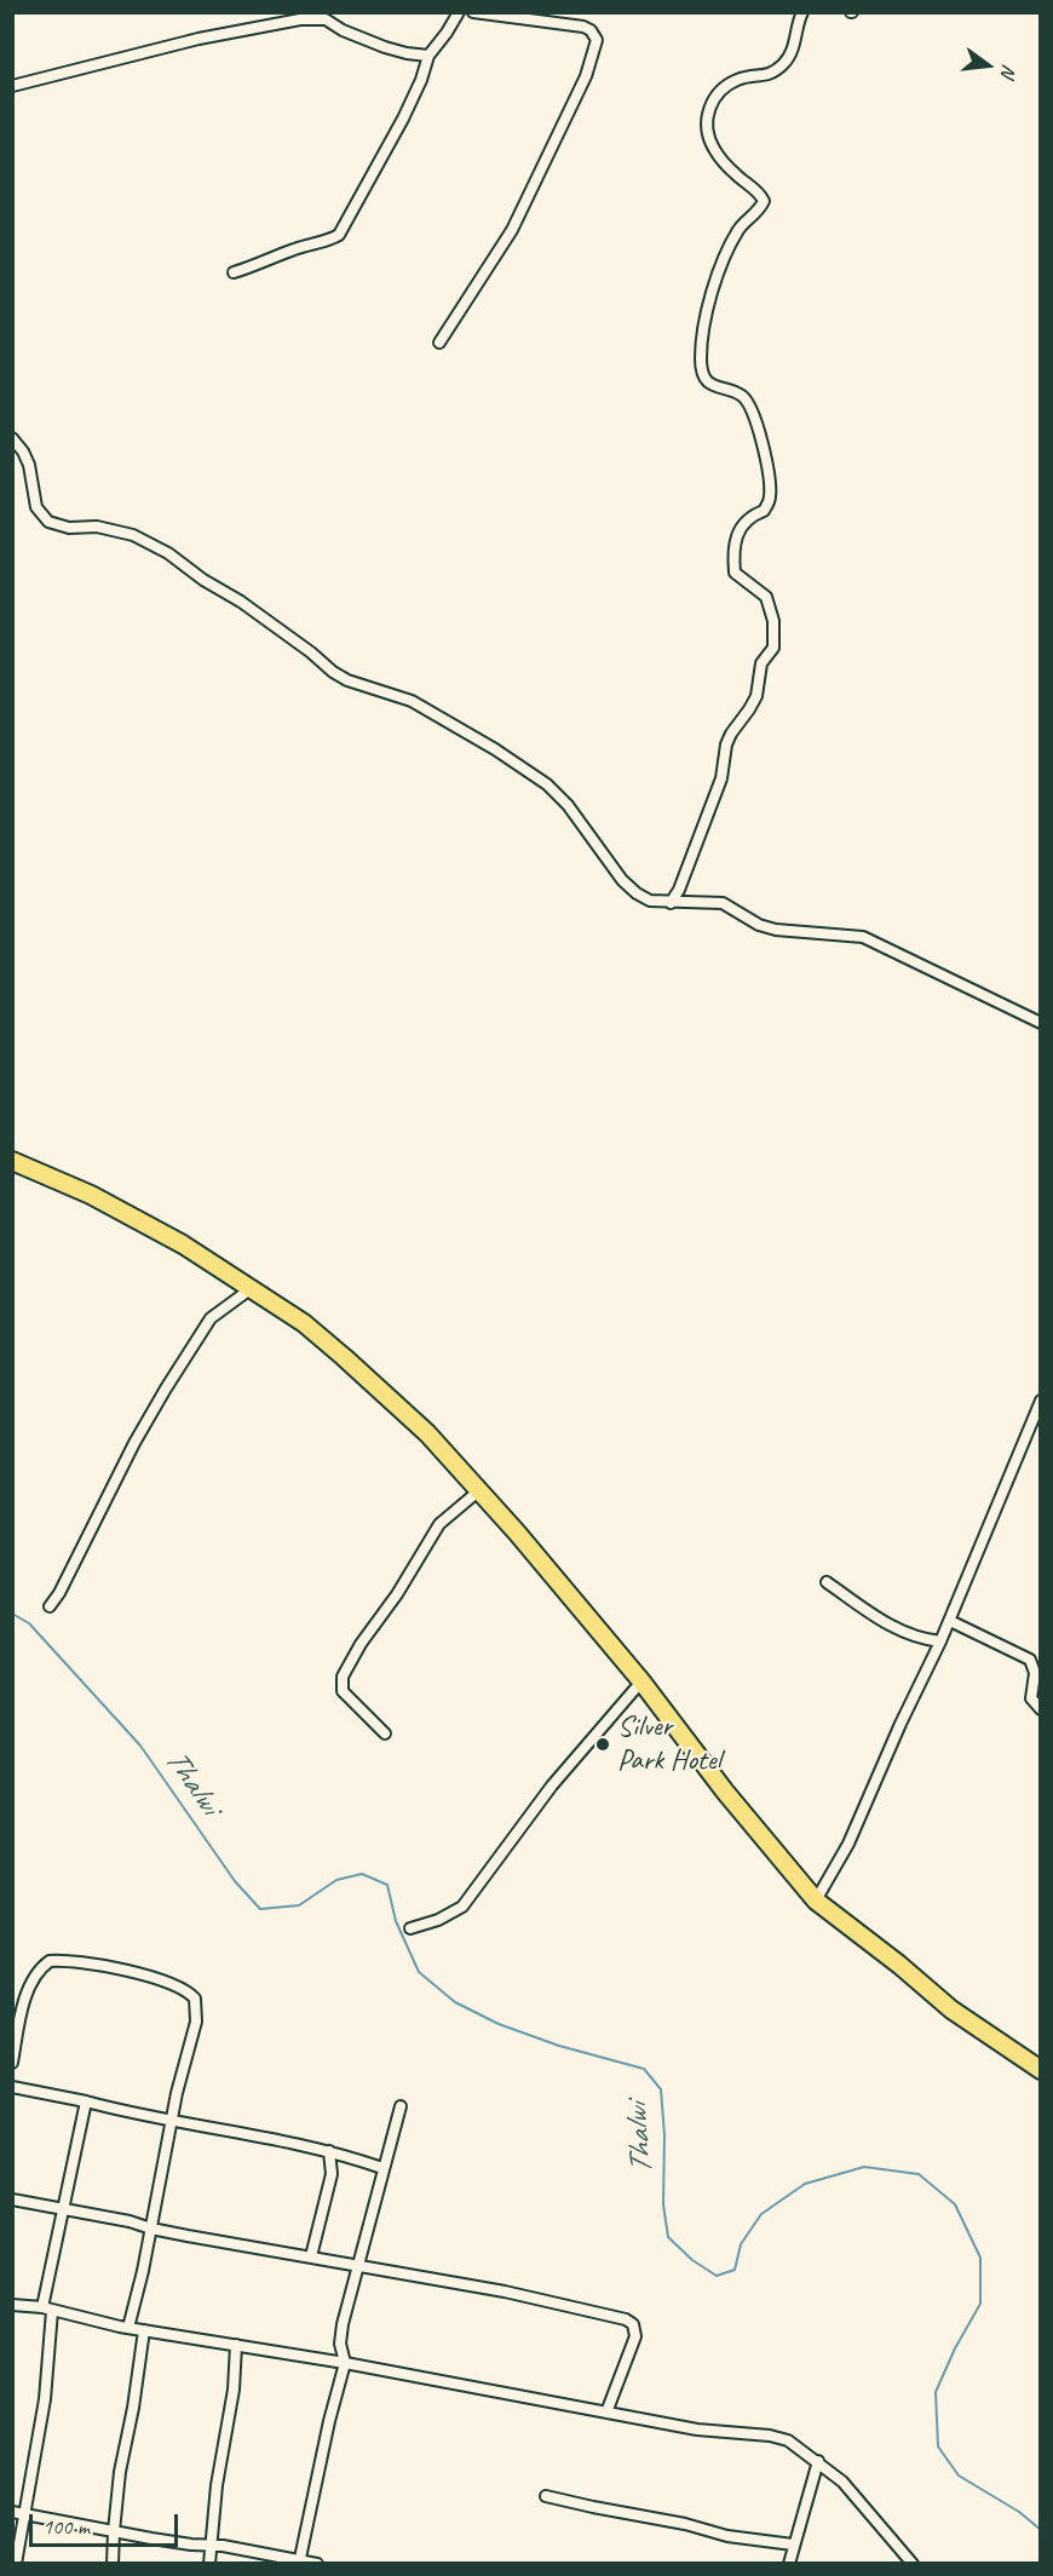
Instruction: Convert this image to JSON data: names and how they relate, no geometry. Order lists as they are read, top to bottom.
{
  "water": ["Thalwi"],
  "places": ["Silver Park Hotel"],
  "scale_bar": "100 m",
  "north": "right"
}
